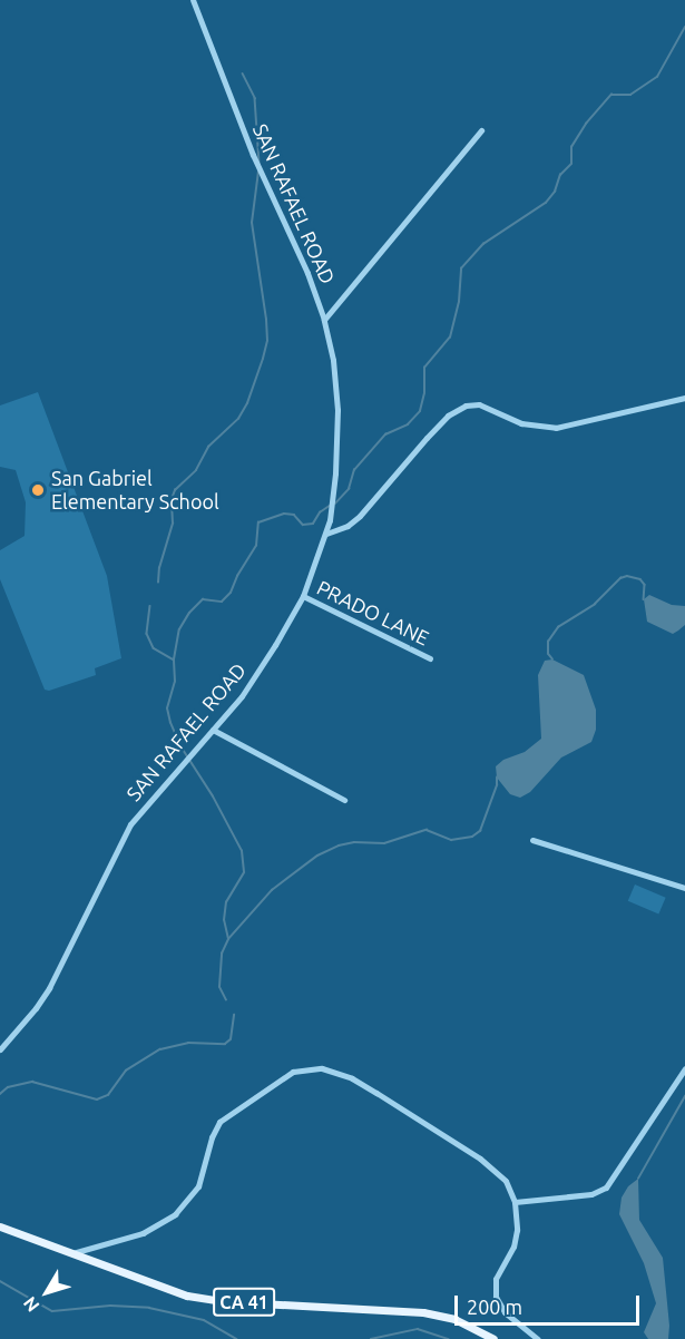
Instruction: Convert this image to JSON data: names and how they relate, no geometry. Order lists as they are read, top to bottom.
{
  "streets": {
    "main road": ["CA 41"],
    "street": ["SAN RAFAEL ROAD", "PRADO LANE"]
  },
  "crossings": [
    ["SAN RAFAEL ROAD", "PRADO LANE"]
  ],
  "places": ["San Gabriel Elementary School"],
  "scale_bar": "200 m",
  "north": "bottom left"
}
